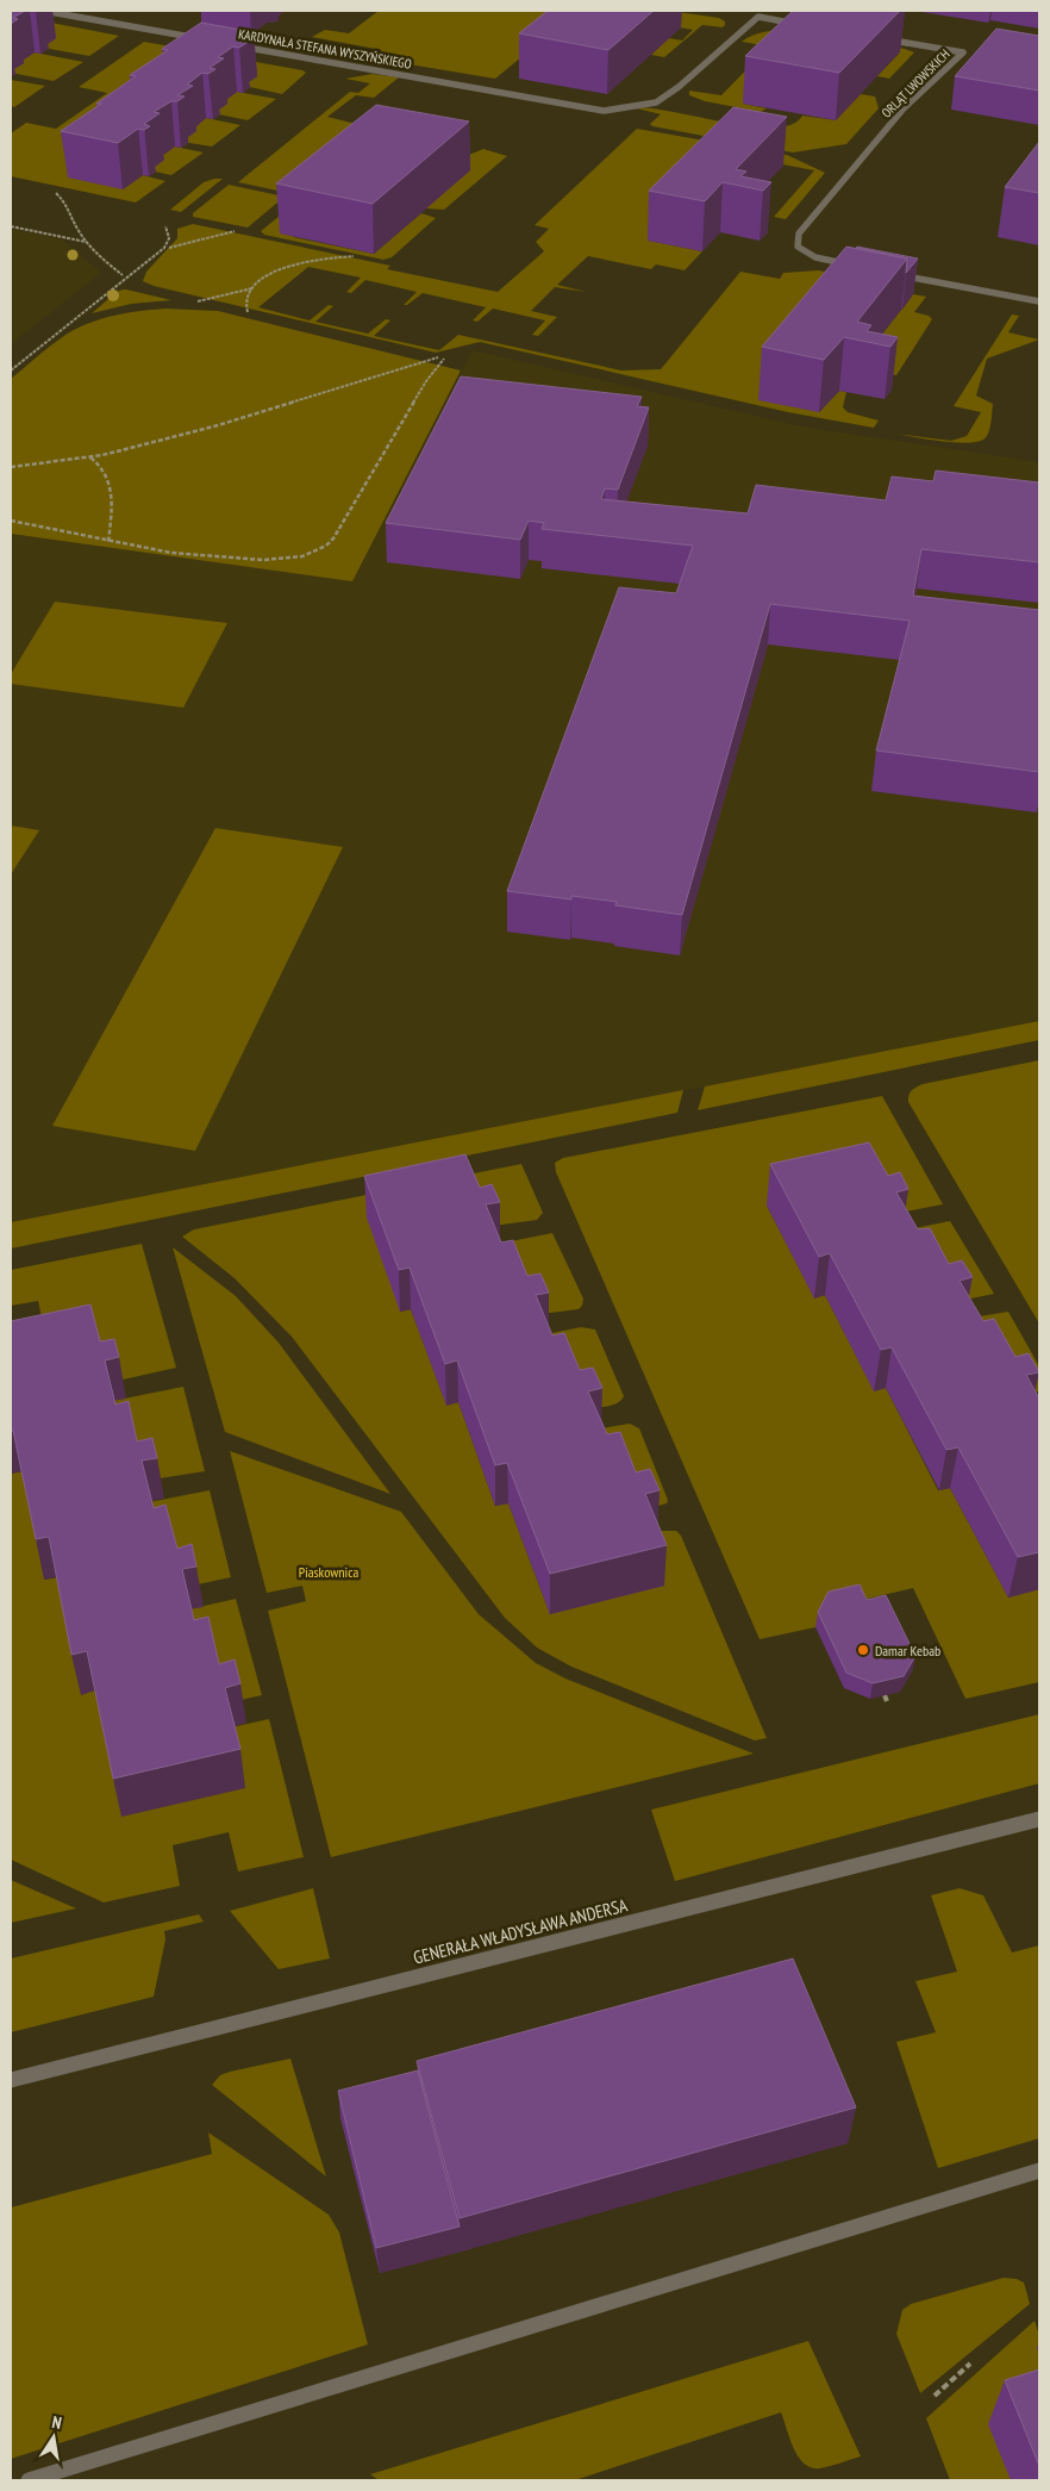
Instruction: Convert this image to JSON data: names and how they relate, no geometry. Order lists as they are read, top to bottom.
{
  "streets": {
    "street": ["KARDYNAŁA STEFANA WYSZYŃSKIEGO", "ORLĄT LWOWSKICH", "GENERAŁA WŁADYSŁAWA ANDERSA"]
  },
  "parks": ["Piaskownica"],
  "places": ["Damar Kebab"],
  "north": "top"
}
